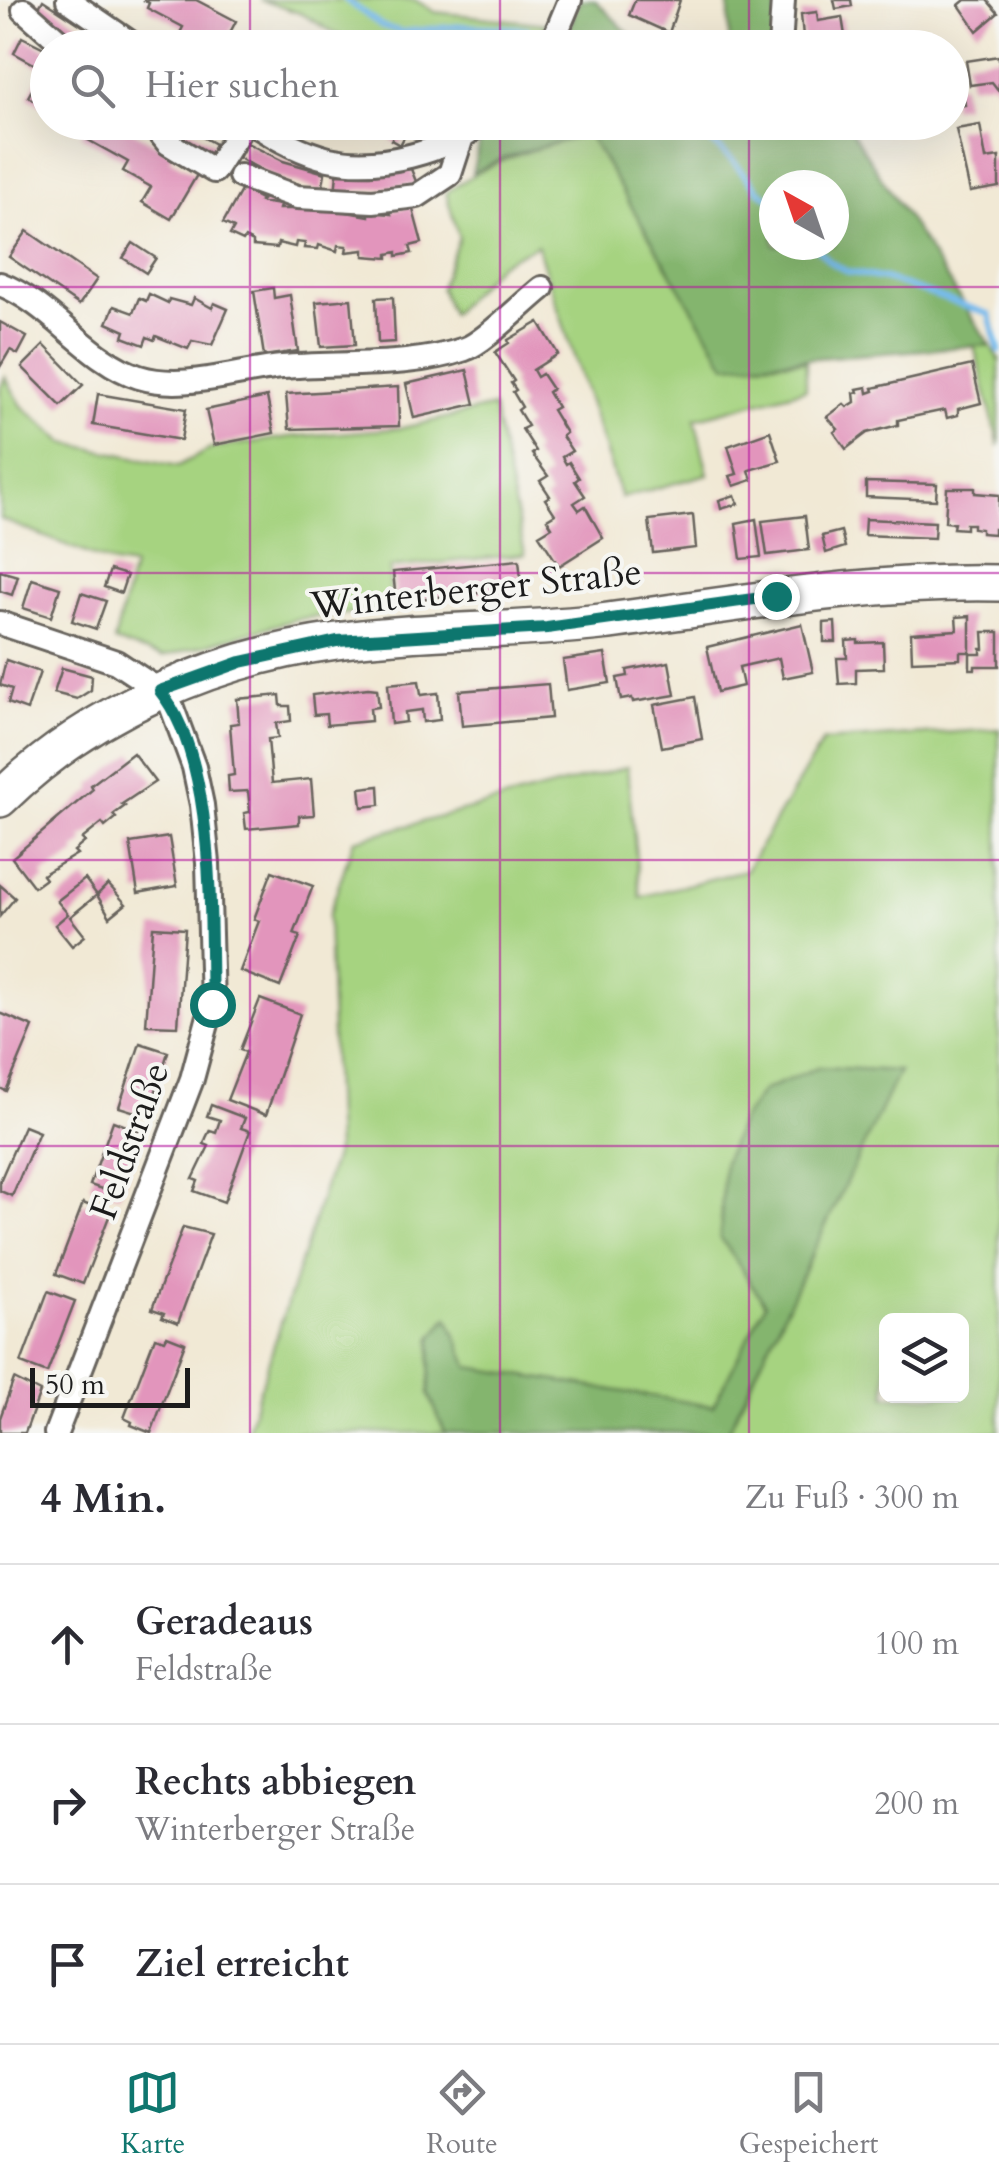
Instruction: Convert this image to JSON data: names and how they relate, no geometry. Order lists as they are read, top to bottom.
{
  "streets": {
    "main road": ["Winterberger Straße"],
    "street": ["Feldstraße"]
  },
  "crossings": [
    ["Winterberger Straße", "Feldstraße"]
  ],
  "scale_bar": "50 m",
  "north": "top left",
  "page": {
    "search": "Hier suchen",
    "scale": "50 m",
    "heading": ["4 Min.", "Zu Fuß · 300 m"],
    "list": [
      ["Geradeaus", "Feldstraße", "100 m"],
      ["Rechts abbiegen", "Winterberger Straße", "200 m"],
      "Ziel erreicht"
    ],
    "nav": ["Karte", "Route", "Gespeichert"]
  }
}
